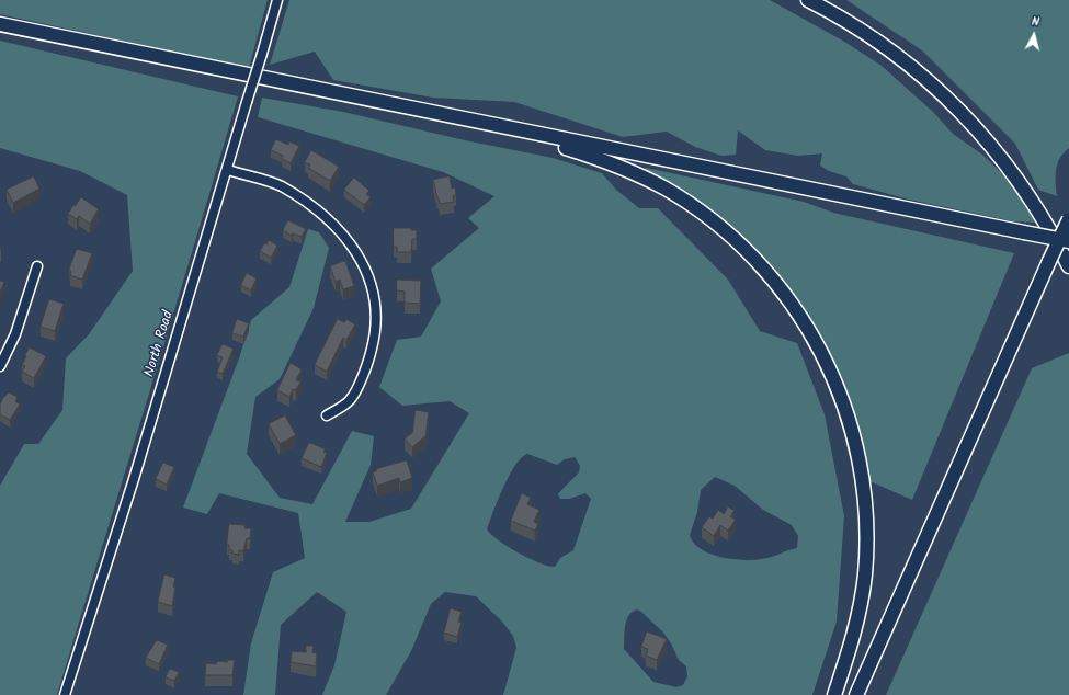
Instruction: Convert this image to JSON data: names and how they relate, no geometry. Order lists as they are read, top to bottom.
{
  "streets": {
    "street": ["North Road"]
  },
  "north": "top"
}
